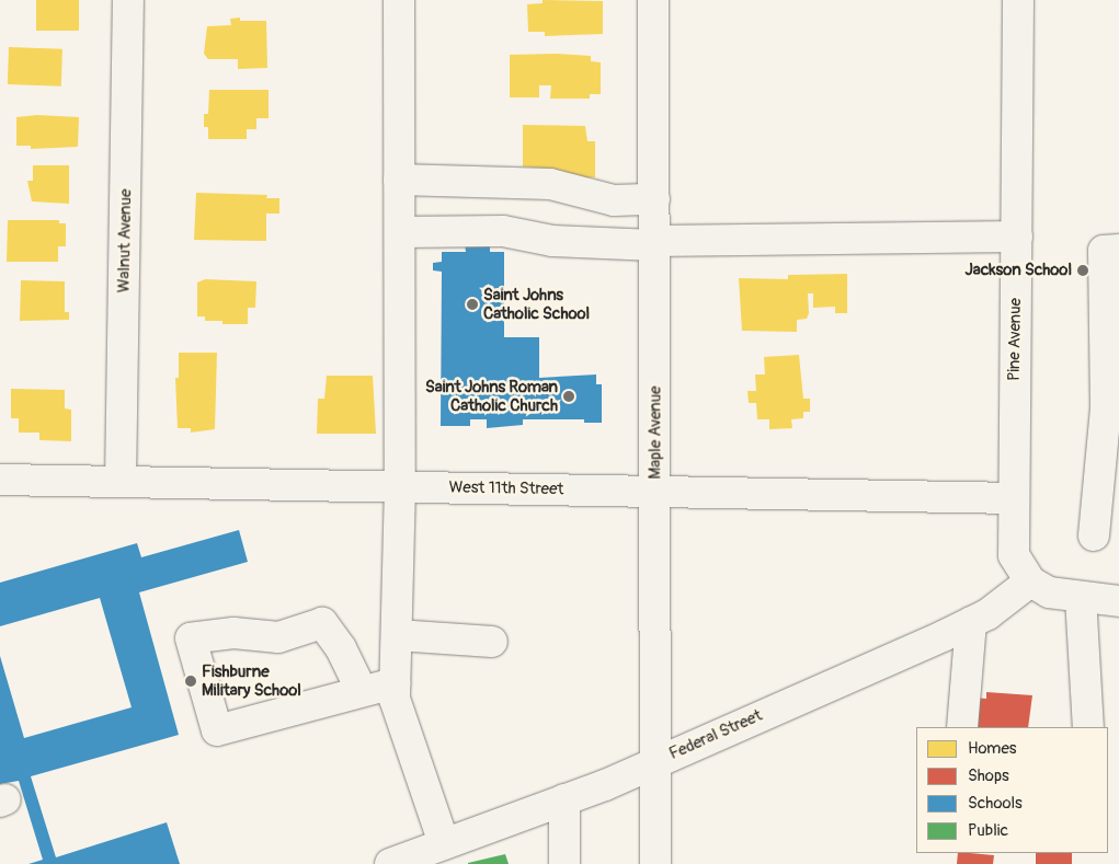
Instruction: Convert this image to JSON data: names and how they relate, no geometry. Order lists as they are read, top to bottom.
{
  "streets": {
    "street": [
      "Walnut Avenue",
      "Pine Avenue",
      "Maple Avenue",
      "West 11th Street",
      "Federal Street"
    ]
  },
  "crossings": [
    ["Walnut Avenue", "West 11th Street"],
    ["Pine Avenue", "West 11th Street"],
    ["Pine Avenue", "Federal Street"],
    ["Maple Avenue", "West 11th Street"],
    ["Maple Avenue", "Federal Street"]
  ],
  "places": [
    "Jackson School",
    "Saint Johns Catholic School",
    "Saint Johns Roman Catholic Church",
    "Fishburne Military School"
  ],
  "legend": [
    "Homes",
    "Shops",
    "Schools",
    "Public"
  ]
}
